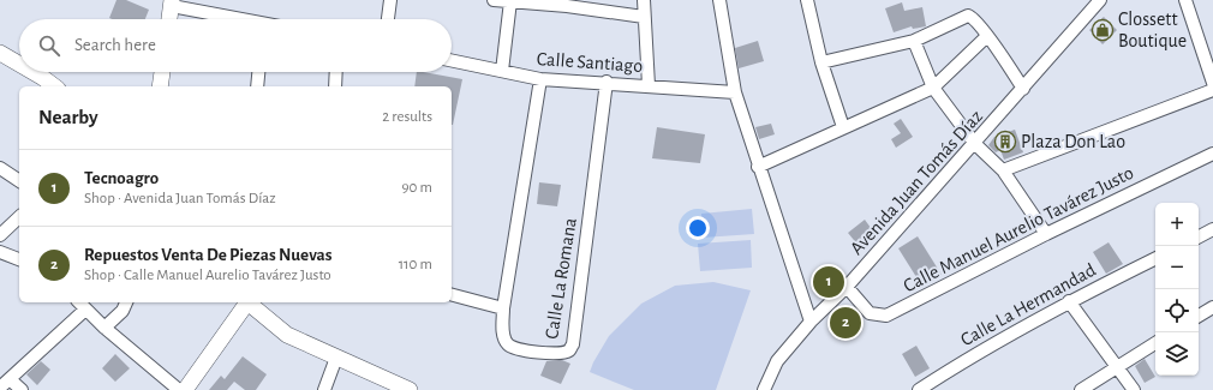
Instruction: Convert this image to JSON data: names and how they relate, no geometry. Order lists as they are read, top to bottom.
{
  "streets": {
    "street": [
      "Calle Santiago",
      "Avenida Juan Tomás Díaz",
      "Calle Manuel Aurelio Tavárez Justo",
      "Calle La Romana",
      "Calle La Hermandad"
    ]
  },
  "crossings": [
    ["Calle Santiago", "Calle La Romana"],
    ["Avenida Juan Tomás Díaz", "Calle Manuel Aurelio Tavárez Justo"]
  ],
  "places": {
    "shop": ["Clossett Boutique"],
    "building": ["Plaza Don Lao"]
  },
  "page": {
    "search": "Search here",
    "heading": ["Nearby", "2 results"],
    "list": [
      {
        "mark": "1",
        "name": "Tecnoagro",
        "note": "Shop · Avenida Juan Tomás Díaz",
        "value": "90 m"
      },
      {
        "mark": "2",
        "name": "Repuestos Venta De Piezas Nuevas",
        "note": "Shop · Calle Manuel Aurelio Tavárez Justo",
        "value": "110 m"
      }
    ],
    "map_buttons": ["+", "−"],
    "pins": ["1", "2"]
  }
}
